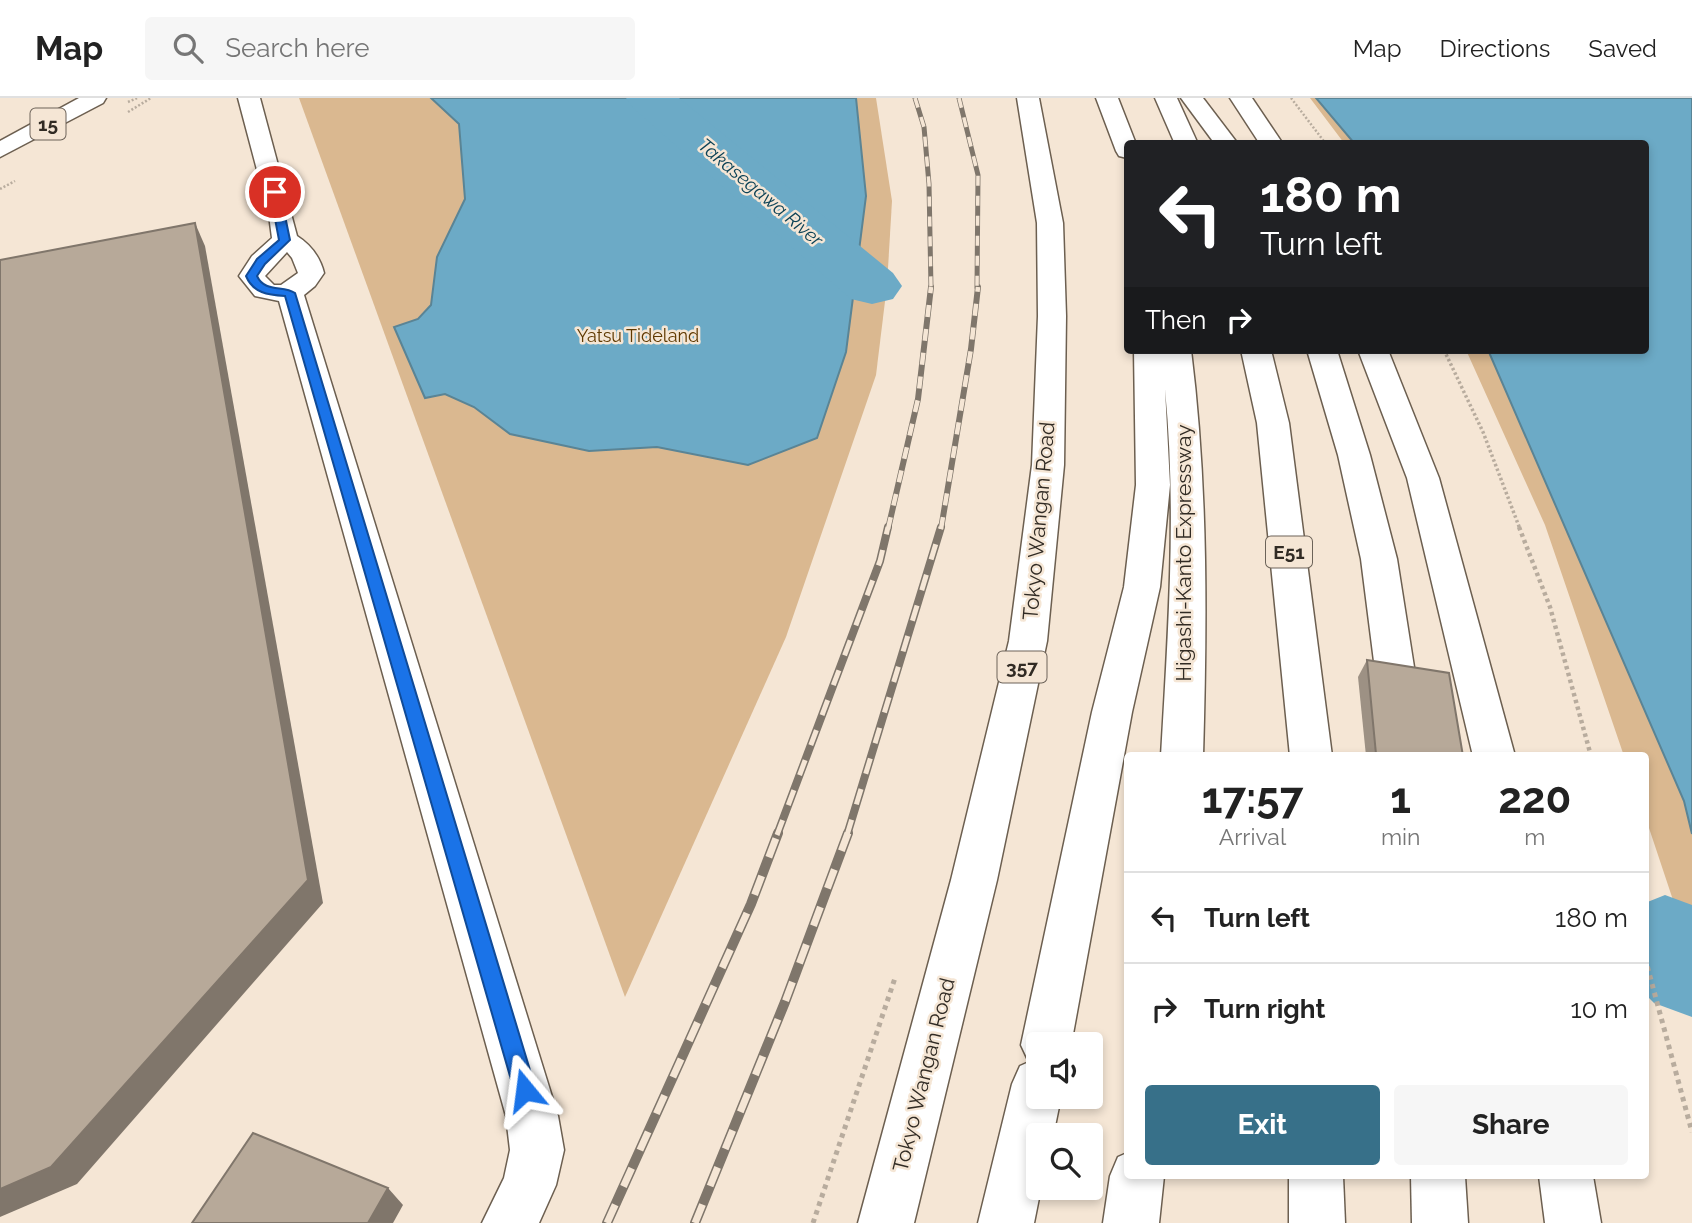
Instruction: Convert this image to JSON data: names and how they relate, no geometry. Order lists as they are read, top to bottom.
{
  "streets": {
    "main road": [
      "15",
      "Tokyo Wangan Road",
      "E51",
      "Higashi-Kanto Expressway",
      "357"
    ]
  },
  "water": ["Takasegawa River"],
  "parks": ["Yatsu Tideland"],
  "page": {
    "header": "Map",
    "search": "Search here",
    "nav": ["Map", "Directions", "Saved"],
    "turn": ["180 m", "Turn left"],
    "then": "Then",
    "eta": [
      "17:57",
      "Arrival",
      "1",
      "min",
      "220",
      "m"
    ],
    "list": [
      {
        "name": "Turn left",
        "value": "180 m"
      },
      {
        "name": "Turn right",
        "value": "10 m"
      }
    ],
    "buttons": ["Exit", "Share"]
  }
}
